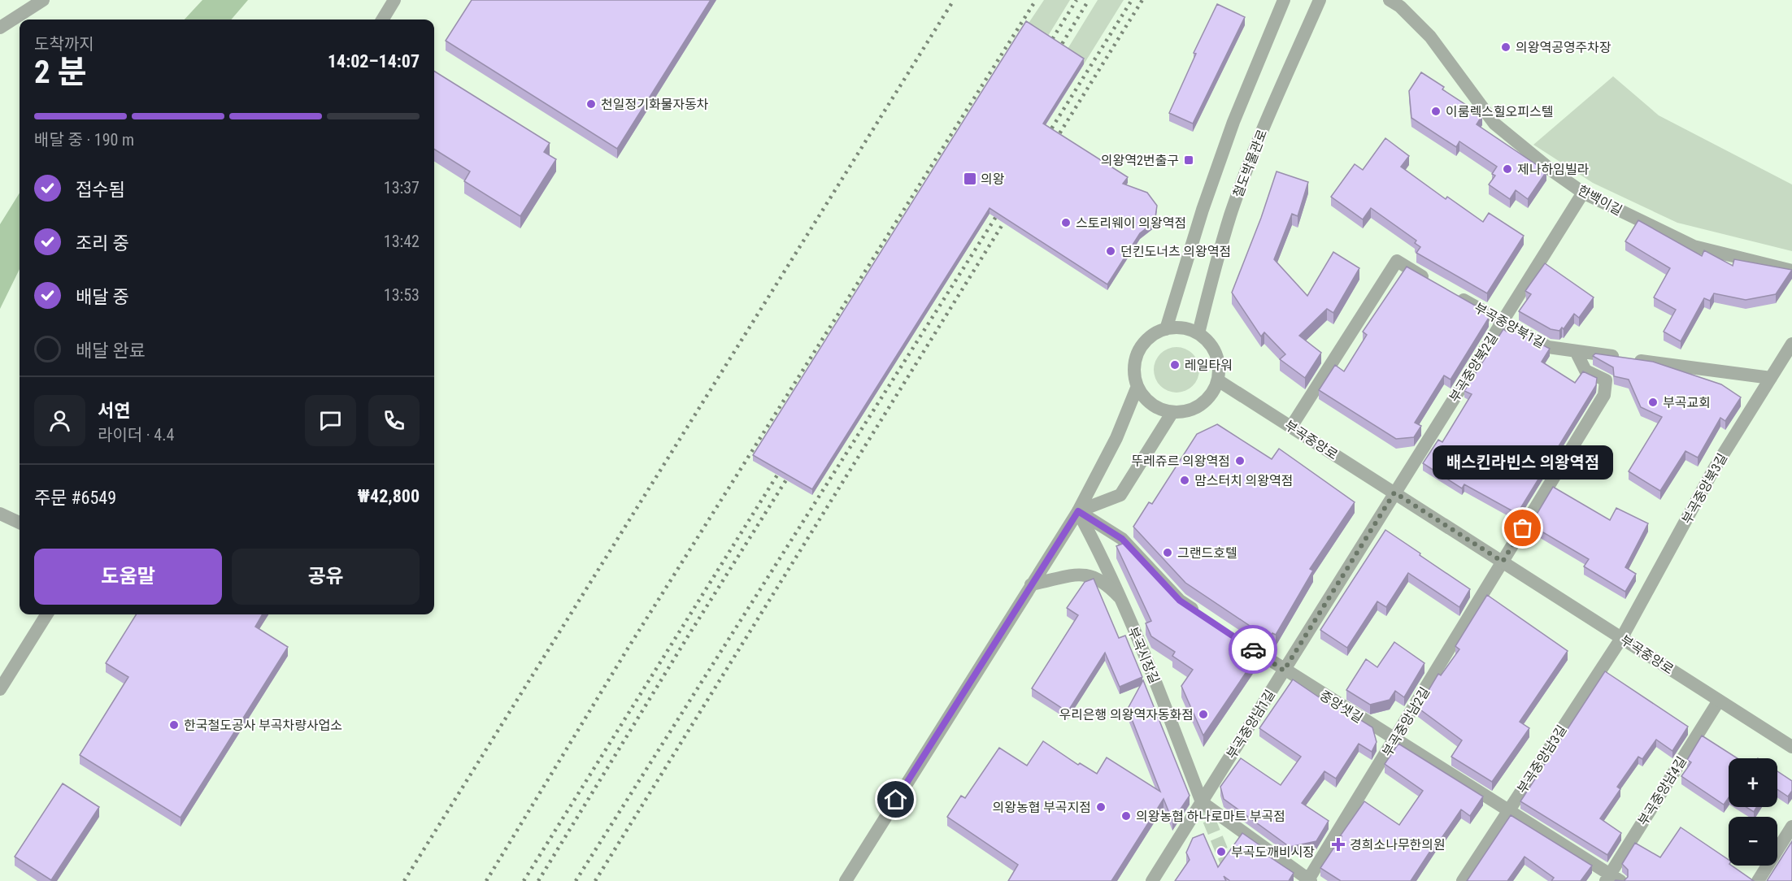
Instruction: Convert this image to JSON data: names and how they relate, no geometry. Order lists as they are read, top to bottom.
{
  "streets": {
    "street": [
      "철도박물관로",
      "한백이길",
      "부곡중앙북1길",
      "부곡중앙북2길",
      "부곡중앙로",
      "부곡중앙북3길",
      "부곡시장길",
      "중앙샛길",
      "부곡중앙남2길",
      "부곡중앙남1길",
      "부곡중앙남3길",
      "부곡중앙남4길"
    ]
  },
  "crossings": [
    ["철도박물관로", "부곡중앙로"],
    ["한백이길", "부곡중앙북2길"],
    ["부곡중앙북1길", "부곡중앙북2길"],
    ["부곡중앙북1길", "부곡중앙북3길"],
    ["부곡중앙북2길", "부곡중앙로"],
    ["부곡중앙북2길", "부곡중앙남1길"],
    ["부곡중앙로", "부곡중앙북3길"],
    ["부곡중앙로", "부곡중앙남2길"],
    ["부곡중앙로", "부곡중앙남1길"],
    ["부곡중앙로", "부곡중앙남3길"],
    ["부곡중앙로", "부곡중앙남4길"],
    ["부곡중앙북3길", "부곡중앙남3길"],
    ["부곡시장길", "부곡중앙남1길"],
    ["중앙샛길", "부곡중앙남2길"],
    ["중앙샛길", "부곡중앙남1길"],
    ["중앙샛길", "부곡중앙남3길"],
    ["중앙샛길", "부곡중앙남4길"]
  ],
  "places": {
    "other": [
      "의왕역공영주차장",
      "천일정기화물자동차",
      "이룸렉스힐오피스텔",
      "제나하임빌라",
      "스토리웨이 의왕역점",
      "던킨도너츠 의왕역점",
      "레일타워",
      "부곡교회",
      "뚜레쥬르 의왕역점",
      "맘스터치 의왕역점",
      "배스킨라빈스 의왕역점",
      "그랜드호텔",
      "우리은행 의왕역자동화점",
      "한국철도공사 부곡차량사업소",
      "의왕농협 부곡지점",
      "의왕농협 하나로마트 부곡점",
      "부곡도깨비시장"
    ],
    "transit": ["의왕역2번출구", "의왕"],
    "health": ["경희소나무한의원"]
  },
  "page": {
    "heading": ["2 분", "도착까지", "14:02–14:07"],
    "panel": [
      "서연",
      "라이더 · 4.4",
      "주문 #6549",
      "₩42,800"
    ],
    "bar": "배달 중 · 190 m",
    "list": [
      ["접수됨", "13:37"],
      ["조리 중", "13:42"],
      ["배달 중", "13:53"],
      "배달 완료"
    ],
    "bubble": "배스킨라빈스 의왕역점",
    "buttons": ["도움말", "공유"],
    "map_buttons": ["+", "−"]
  }
}
